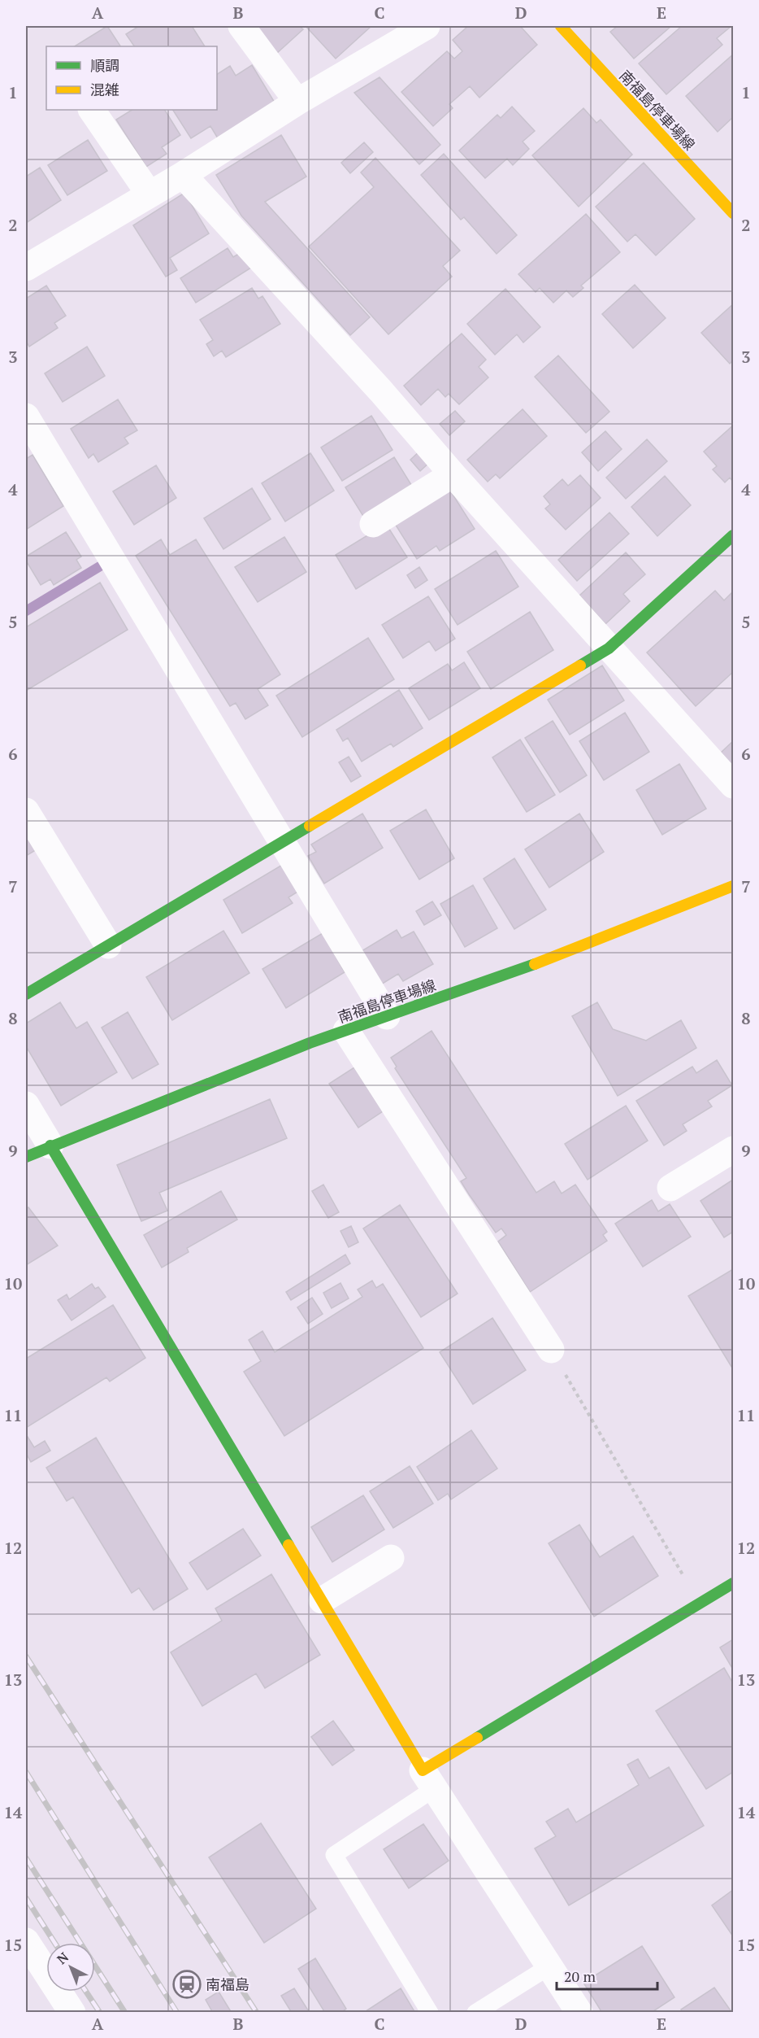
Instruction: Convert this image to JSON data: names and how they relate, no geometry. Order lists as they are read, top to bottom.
{
  "streets": {
    "street": ["南福島停車場線"]
  },
  "places": {
    "station": ["南福島"]
  },
  "legend": ["順調", "混雑"],
  "scale_bar": "20 m",
  "north": "top left",
  "grid": {
    "columns": [
      "A",
      "B",
      "C",
      "D",
      "E"
    ],
    "rows": [
      "1",
      "2",
      "3",
      "4",
      "5",
      "6",
      "7",
      "8",
      "9",
      "10",
      "11",
      "12",
      "13",
      "14",
      "15"
    ]
  }
}
